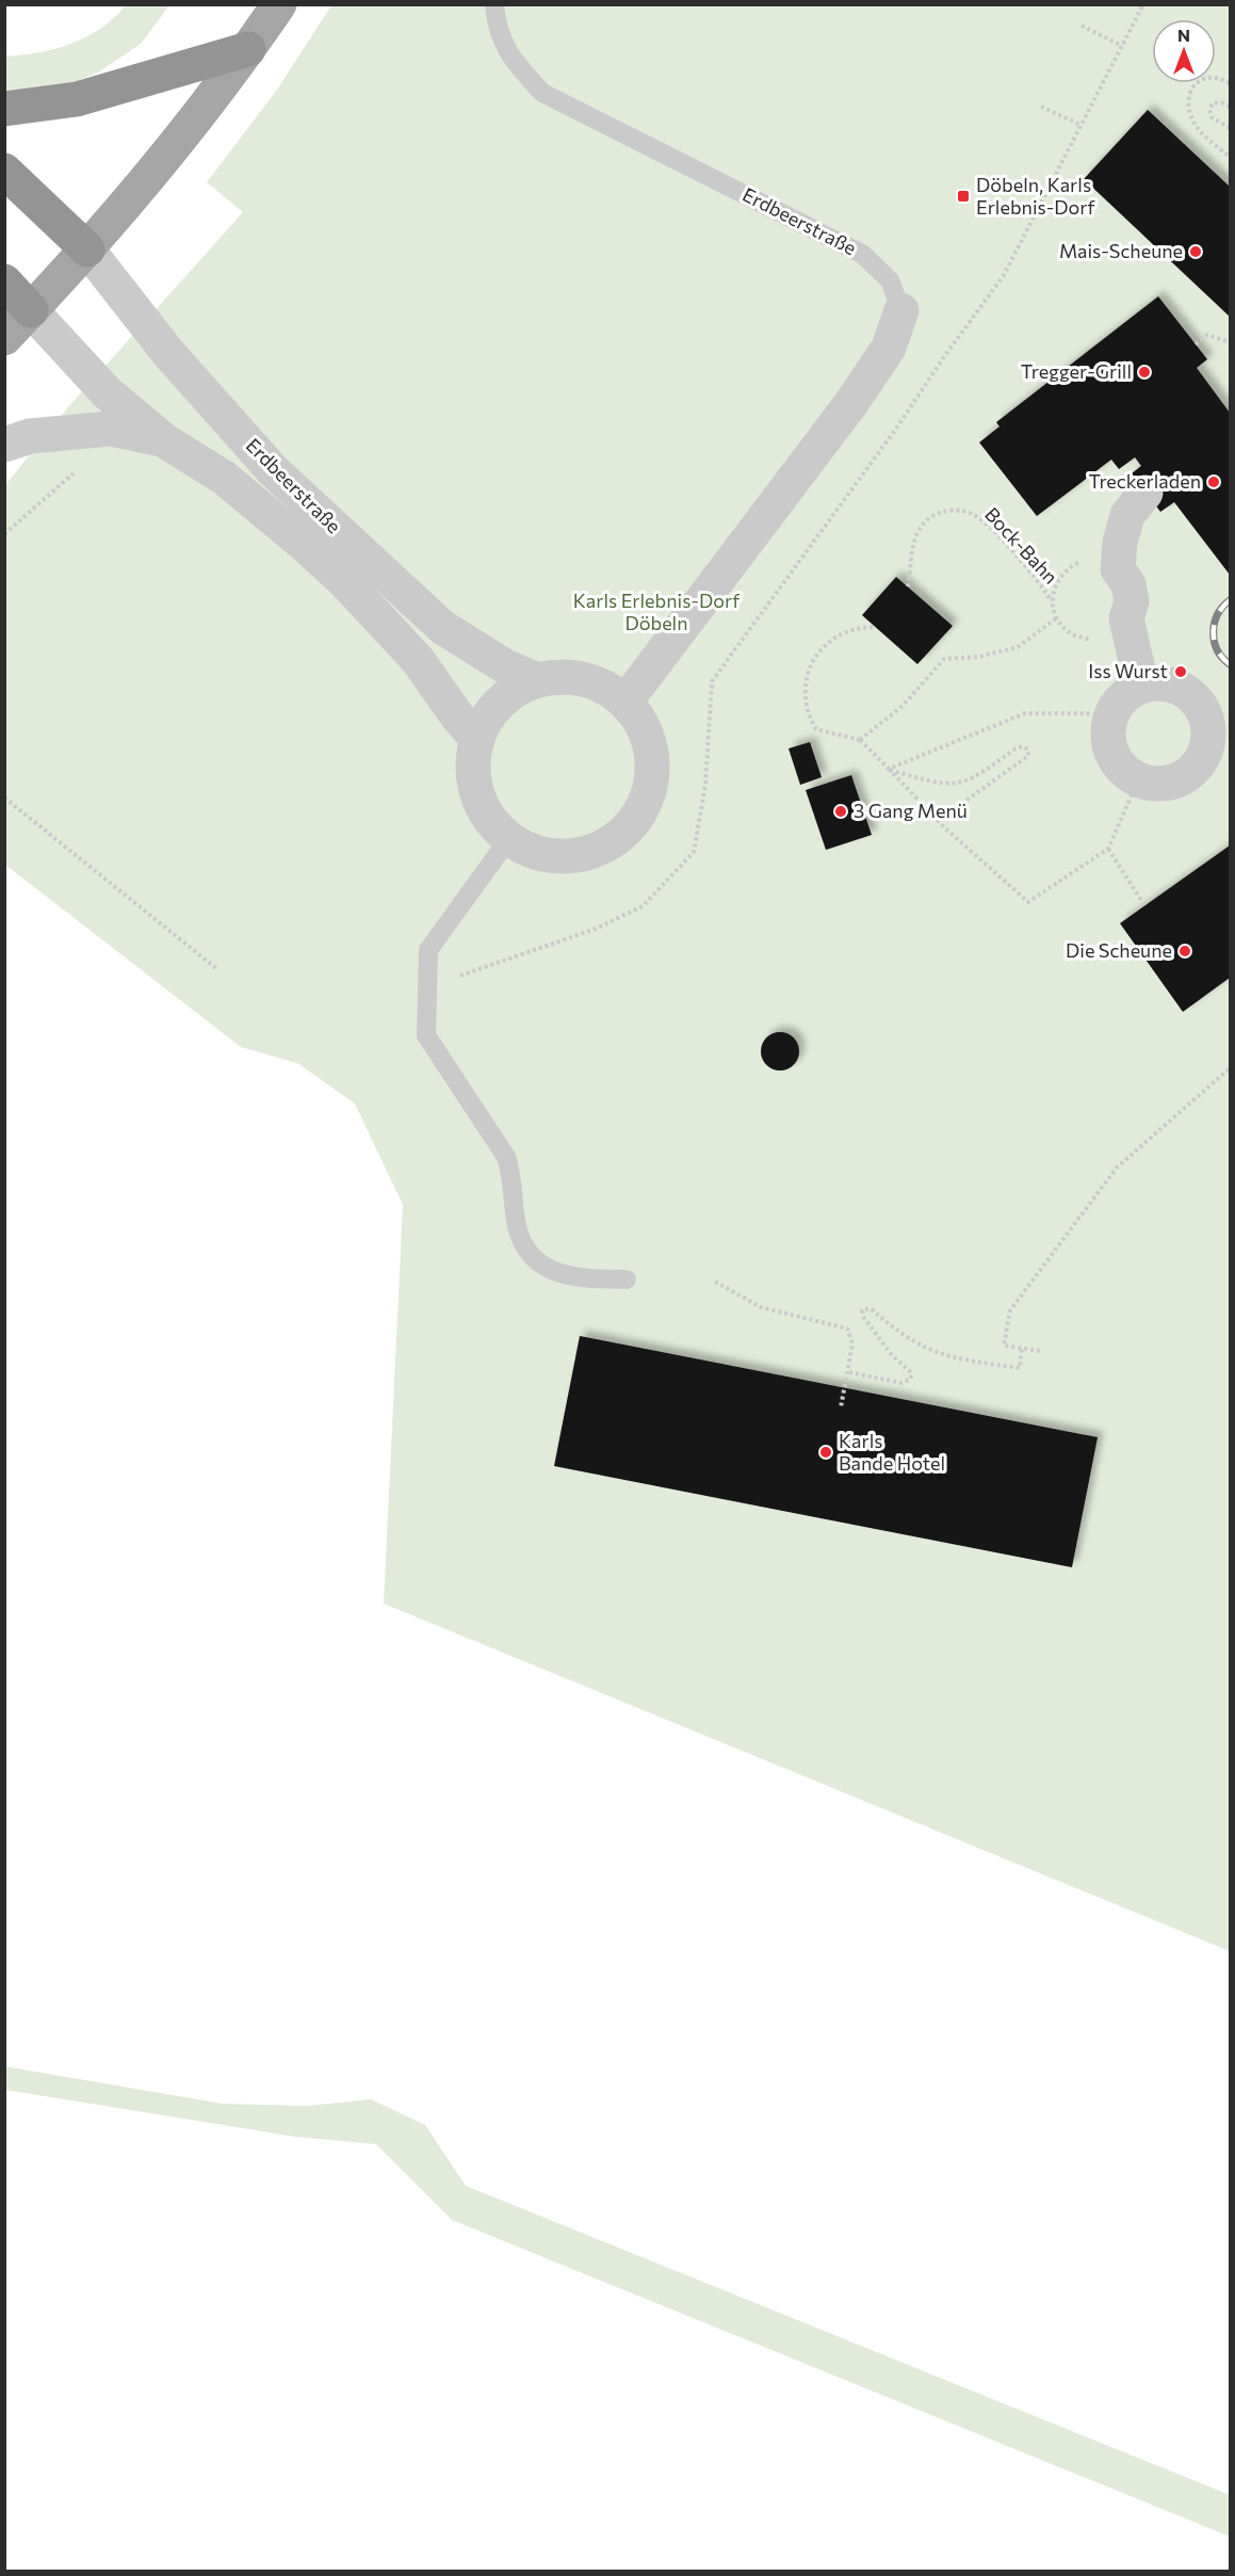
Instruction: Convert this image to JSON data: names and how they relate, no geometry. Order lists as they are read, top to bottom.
{
  "streets": {
    "street": ["Erdbeerstraße"],
    "path": ["Bock-Bahn"]
  },
  "parks": ["Karls Erlebnis-Dorf Döbeln"],
  "places": {
    "transit": ["Döbeln, Karls Erlebnis-Dorf"],
    "other": [
      "Mais-Scheune",
      "Tregger-Grill",
      "Treckerladen",
      "Iss Wurst",
      "3 Gang Menü",
      "Die Scheune",
      "Karls Bande Hotel"
    ]
  },
  "north": "top"
}
